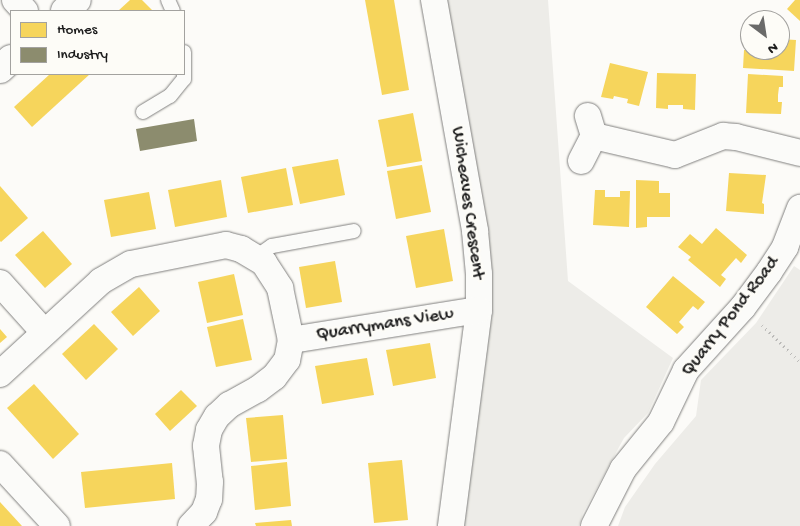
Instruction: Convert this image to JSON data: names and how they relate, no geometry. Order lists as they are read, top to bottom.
{
  "streets": {
    "street": ["Wicheaves Crescent", "Quarry Pond Road", "Quarrymans View"]
  },
  "crossings": [
    ["Wicheaves Crescent", "Quarrymans View"]
  ],
  "legend": ["Homes", "Industry"],
  "north": "bottom right"
}
